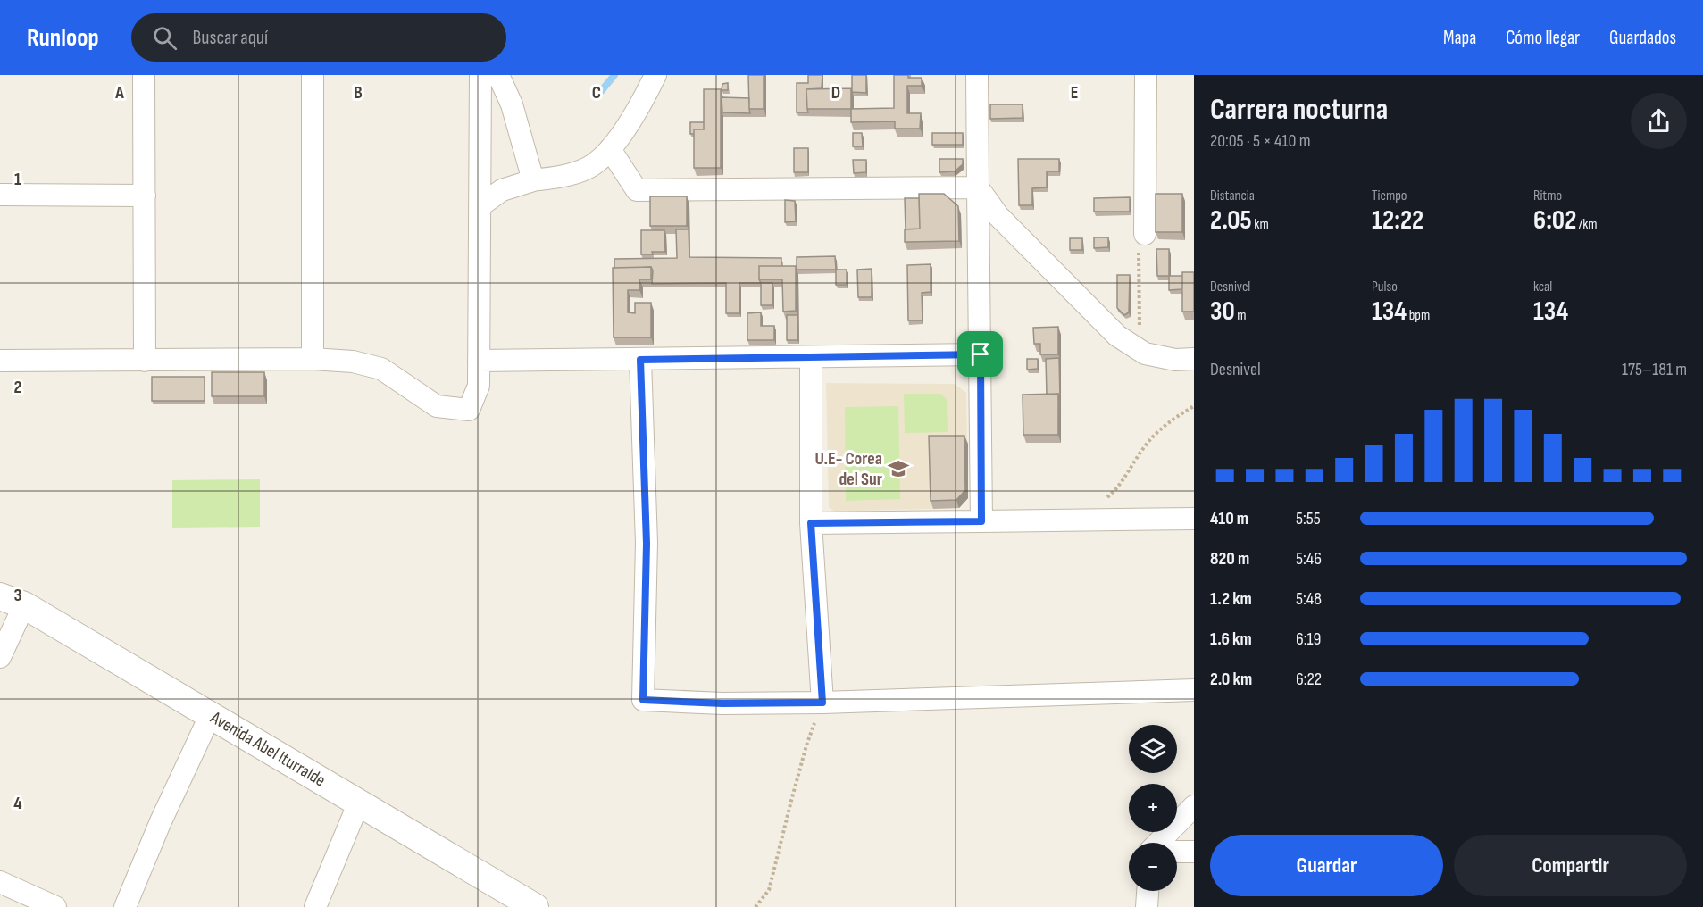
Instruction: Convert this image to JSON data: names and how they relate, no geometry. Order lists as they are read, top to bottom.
{
  "streets": {
    "street": ["Avenida Abel Iturralde"]
  },
  "places": {
    "school or university": ["U.E- Corea del Sur"]
  },
  "page": {
    "header": "Runloop",
    "search": "Buscar aquí",
    "nav": ["Mapa", "Cómo llegar", "Guardados"],
    "heading": ["Carrera nocturna", "20:05 · 5 × 410 m"],
    "stats": [
      ["Distancia", "2.05 km"],
      ["Tiempo", "12:22"],
      ["Ritmo", "6:02 /km"],
      ["Desnivel", "30 m"],
      ["Pulso", "134 bpm"],
      ["kcal", "134"]
    ],
    "chart": ["Desnivel", "175–181 m"],
    "list": [
      {
        "name": "410 m",
        "note": "5:55"
      },
      {
        "name": "820 m",
        "note": "5:46"
      },
      {
        "name": "1.2 km",
        "note": "5:48"
      },
      {
        "name": "1.6 km",
        "note": "6:19"
      },
      {
        "name": "2.0 km",
        "note": "6:22"
      }
    ],
    "map_buttons": ["+", "−"],
    "buttons": ["Guardar", "Compartir"]
  },
  "grid": {
    "columns": [
      "A",
      "B",
      "C",
      "D",
      "E"
    ],
    "rows": [
      "1",
      "2",
      "3",
      "4"
    ]
  }
}
